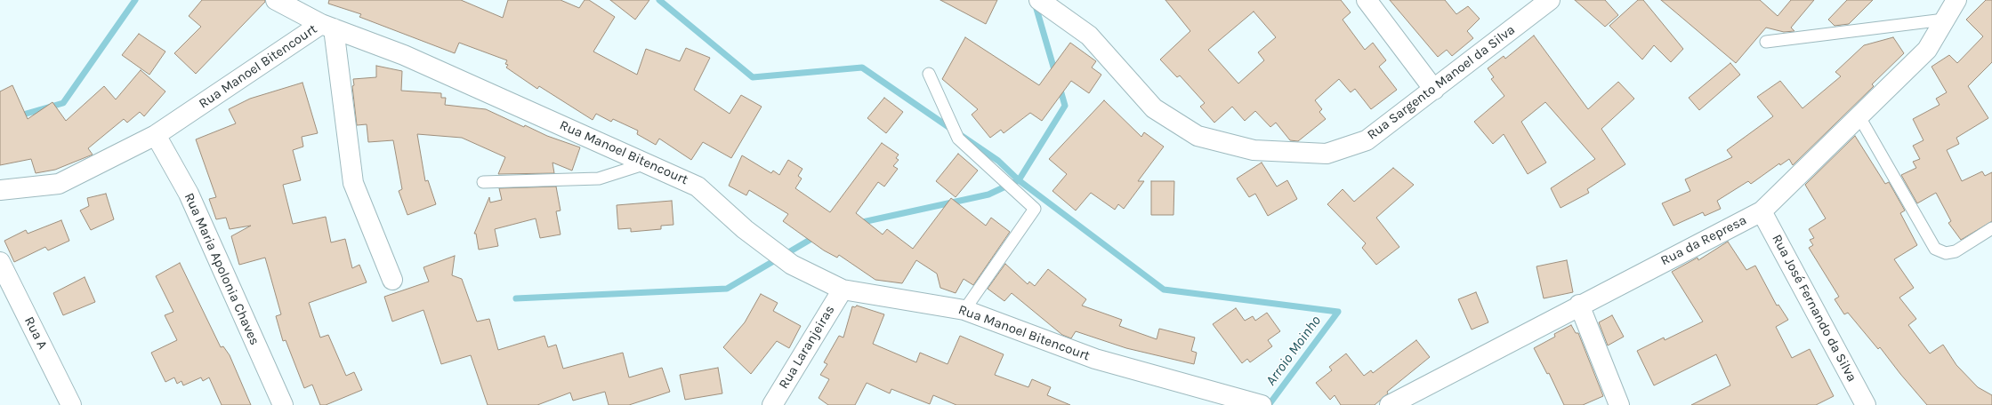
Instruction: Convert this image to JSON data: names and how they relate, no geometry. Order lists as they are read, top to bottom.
{
  "streets": {
    "street": [
      "Rua Manoel Bitencourt",
      "Rua Sargento Manoel da Silva",
      "Rua da Represa",
      "Rua Maria Apolonia Chaves",
      "Rua José Fernando da Silva",
      "Rua A",
      "Rua Laranjeiras"
    ]
  },
  "crossings": [
    ["Rua Manoel Bitencourt", "Rua Maria Apolonia Chaves"],
    ["Rua Manoel Bitencourt", "Rua Laranjeiras"],
    ["Rua da Represa", "Rua José Fernando da Silva"]
  ],
  "water": ["Arroio Moinho"]
}
